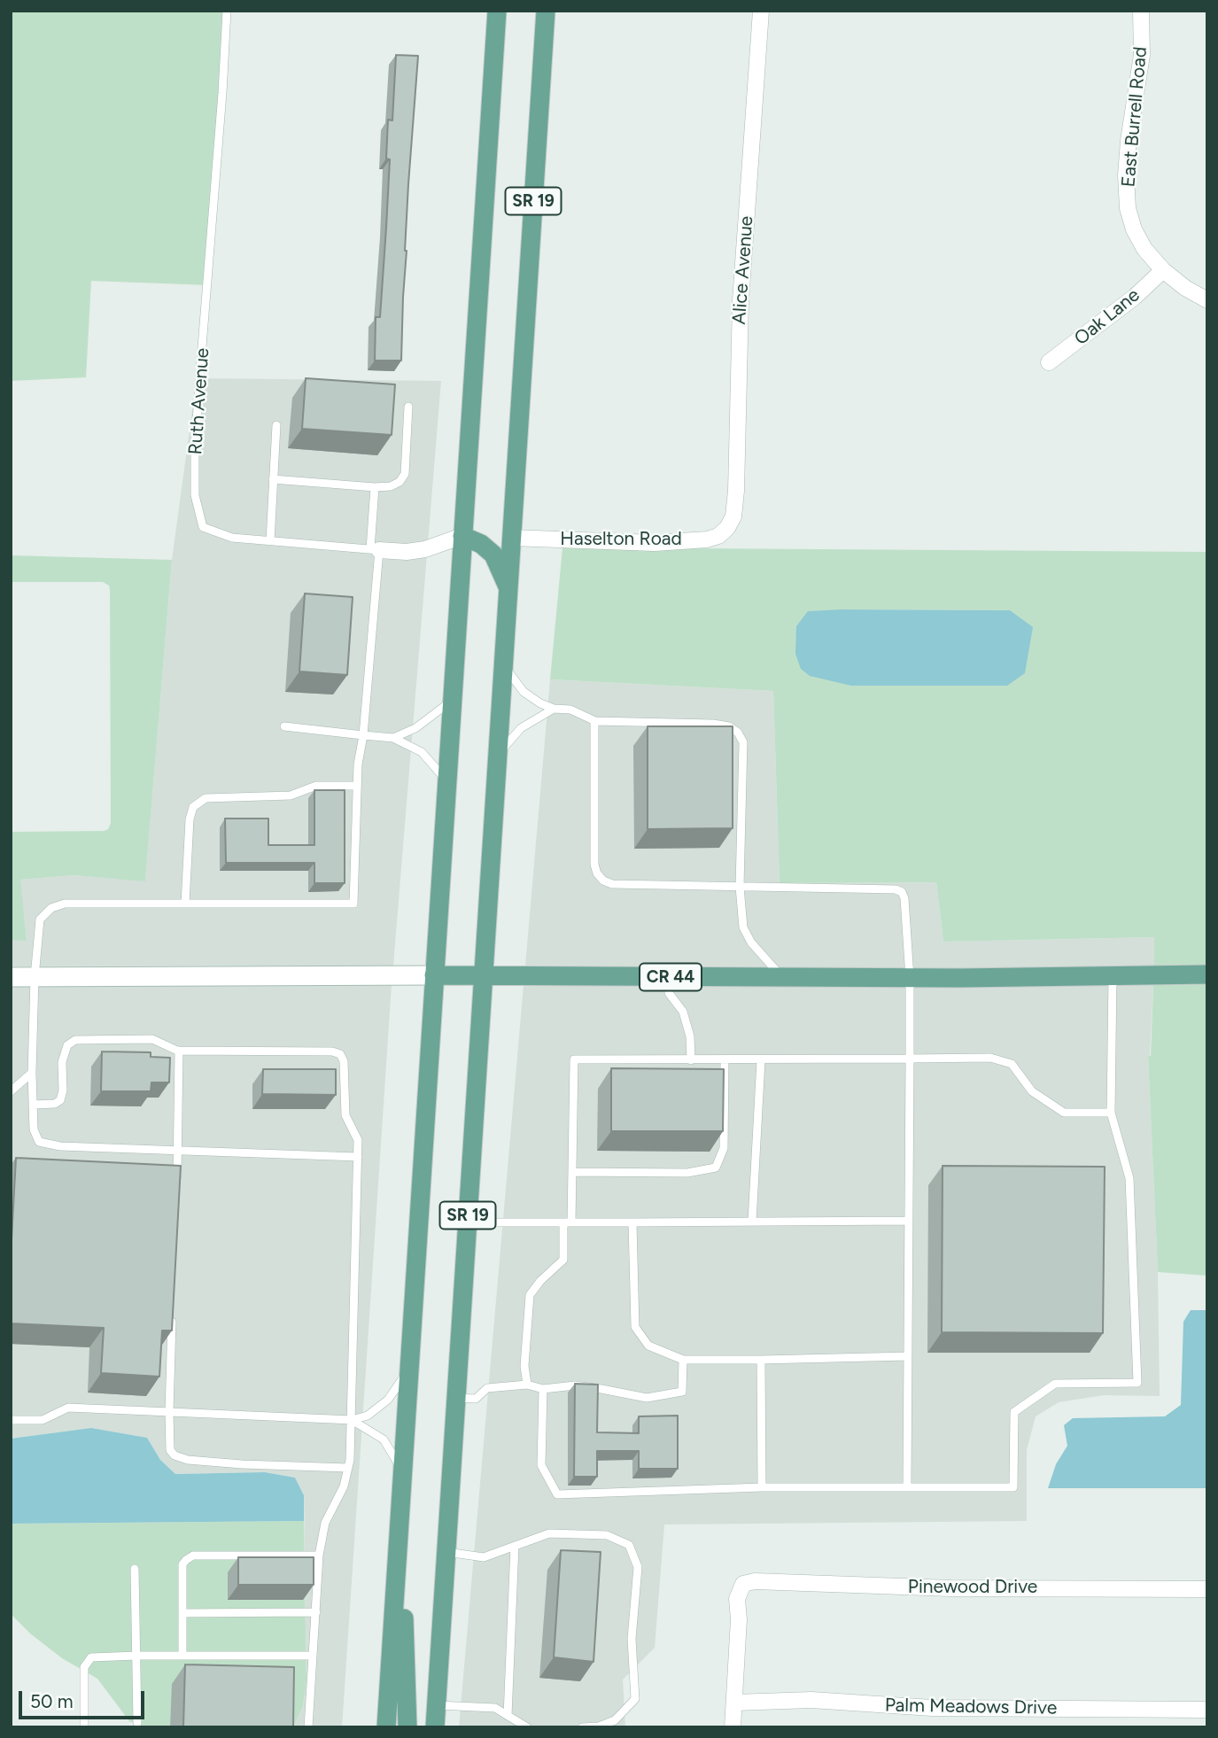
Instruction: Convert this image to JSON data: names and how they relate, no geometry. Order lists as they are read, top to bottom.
{
  "streets": {
    "main road": ["SR 19", "CR 44"],
    "street": [
      "East Burrell Road",
      "Alice Avenue",
      "Oak Lane",
      "Ruth Avenue",
      "Haselton Road",
      "Pinewood Drive",
      "Palm Meadows Drive"
    ]
  },
  "crossings": [
    ["East Burrell Road", "Oak Lane"],
    ["SR 19", "Ruth Avenue"],
    ["SR 19", "Haselton Road"],
    ["SR 19", "CR 44"],
    ["Alice Avenue", "Haselton Road"],
    ["Pinewood Drive", "Palm Meadows Drive"]
  ],
  "scale_bar": "50 m"
}
